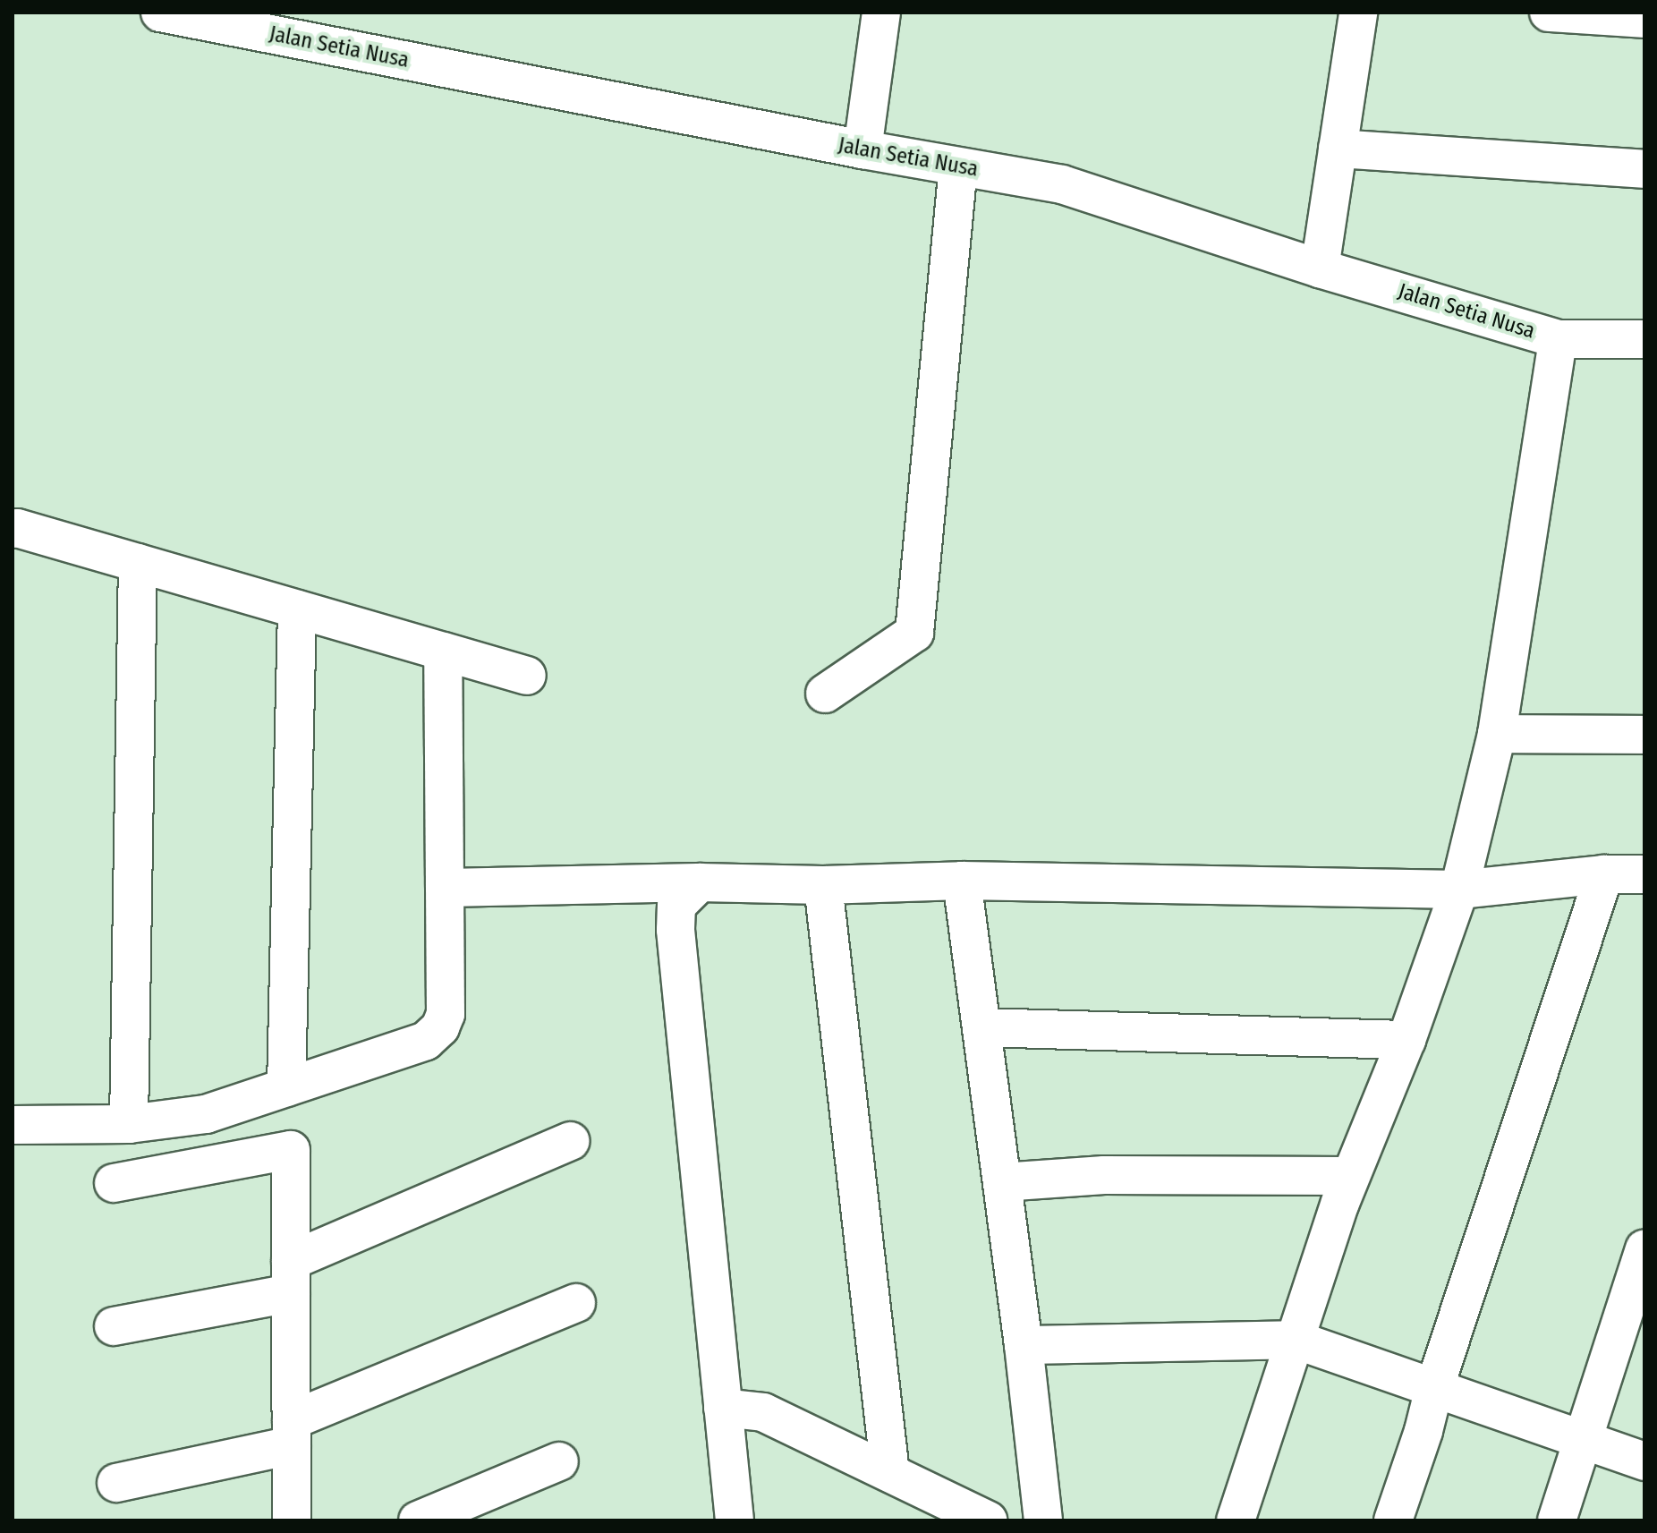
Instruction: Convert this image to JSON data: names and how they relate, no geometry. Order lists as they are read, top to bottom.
{
  "streets": {
    "street": ["Jalan Setia Nusa"]
  }
}
